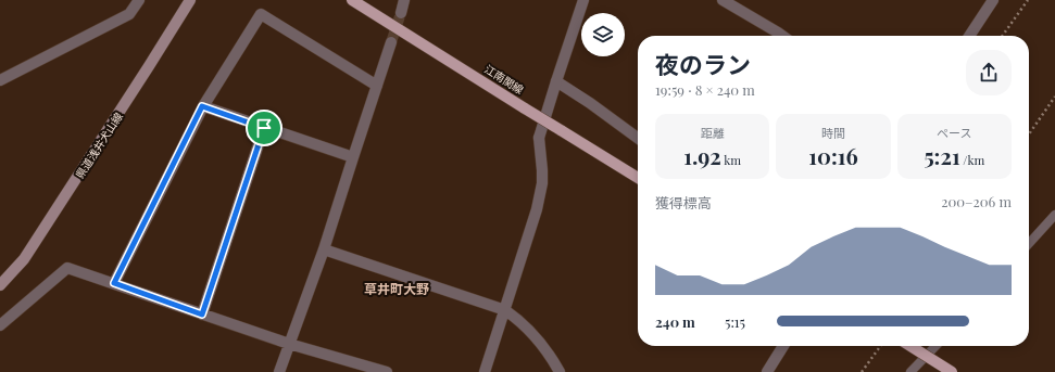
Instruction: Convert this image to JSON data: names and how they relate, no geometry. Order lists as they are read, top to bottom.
{
  "streets": {
    "main road": ["江南関線", "県道浅井犬山線"]
  },
  "districts": ["草井町大野"],
  "page": {
    "heading": ["夜のラン", "19:59 · 8 × 240 m"],
    "stats": [
      ["距離", "1.92 km"],
      ["時間", "10:16"],
      ["ペース", "5:21 /km"]
    ],
    "chart": ["獲得標高", "200–206 m"],
    "list": [
      {
        "name": "240 m",
        "note": "5:15"
      }
    ]
  }
}
